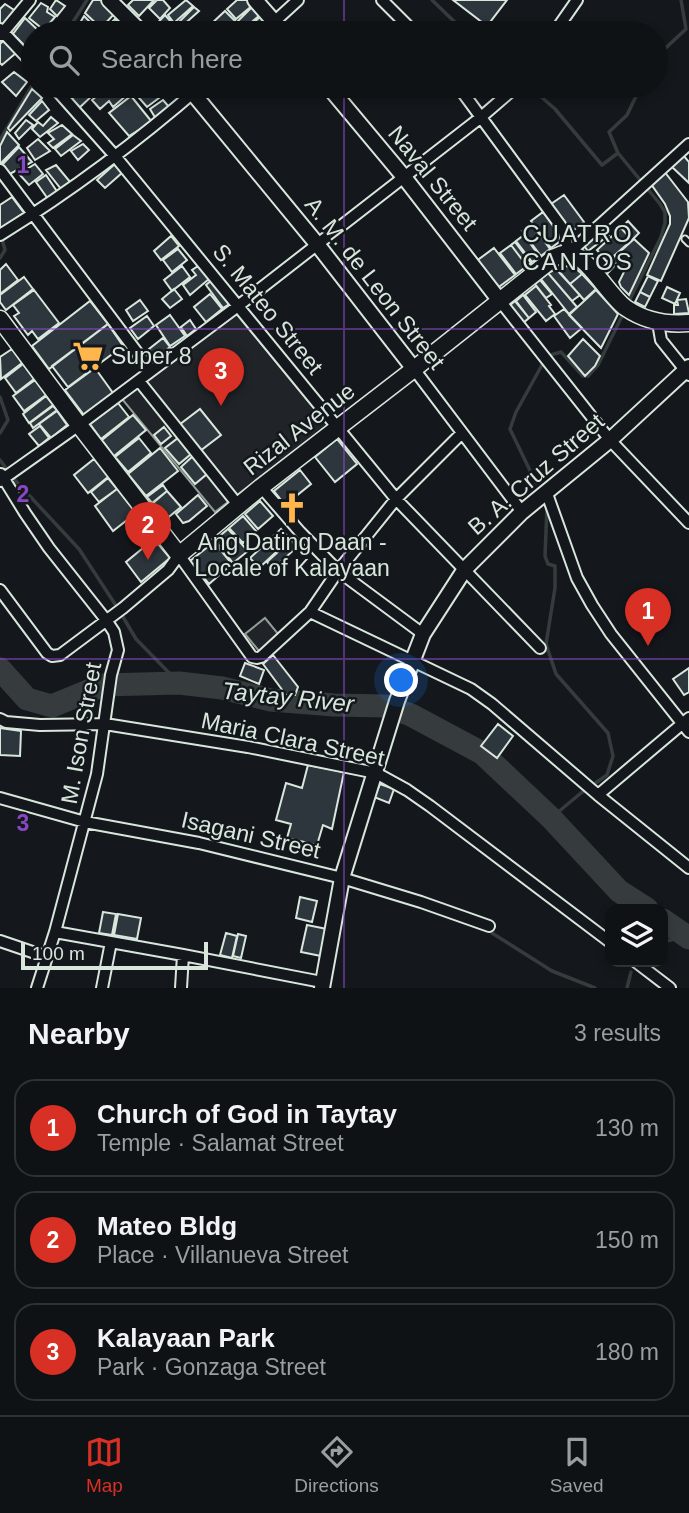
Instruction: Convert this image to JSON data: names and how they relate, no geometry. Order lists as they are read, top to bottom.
{
  "streets": {
    "main road": ["Rizal Avenue"],
    "street": [
      "Naval Street",
      "A. M. de Leon Street",
      "S. Mateo Street",
      "B. A. Cruz Street",
      "M. Ison Street",
      "Maria Clara Street",
      "Isagani Street"
    ]
  },
  "crossings": [
    ["Naval Street", "Rizal Avenue"],
    ["A. M. de Leon Street", "Rizal Avenue"],
    ["A. M. de Leon Street", "B. A. Cruz Street"],
    ["S. Mateo Street", "Rizal Avenue"],
    ["S. Mateo Street", "B. A. Cruz Street"],
    ["B. A. Cruz Street", "Maria Clara Street"],
    ["B. A. Cruz Street", "Isagani Street"],
    ["M. Ison Street", "Maria Clara Street"],
    ["M. Ison Street", "Isagani Street"]
  ],
  "districts": ["CUATRO CANTOS"],
  "water": ["Taytay River"],
  "places": {
    "supermarket": ["Super 8"],
    "church": ["Ang Dating Daan - Locale of Kalayaan"]
  },
  "scale_bar": "100 m",
  "page": {
    "search": "Search here",
    "pins": ["3", "2", "1"],
    "scale": "100 m",
    "heading": ["Nearby", "3 results"],
    "list": [
      {
        "mark": "1",
        "name": "Church of God in Taytay",
        "note": "Temple · Salamat Street",
        "value": "130 m"
      },
      {
        "mark": "2",
        "name": "Mateo Bldg",
        "note": "Place · Villanueva Street",
        "value": "150 m"
      },
      {
        "mark": "3",
        "name": "Kalayaan Park",
        "note": "Park · Gonzaga Street",
        "value": "180 m"
      }
    ],
    "nav": ["Map", "Directions", "Saved"]
  },
  "grid": {
    "rows": ["1", "2", "3"]
  }
}
